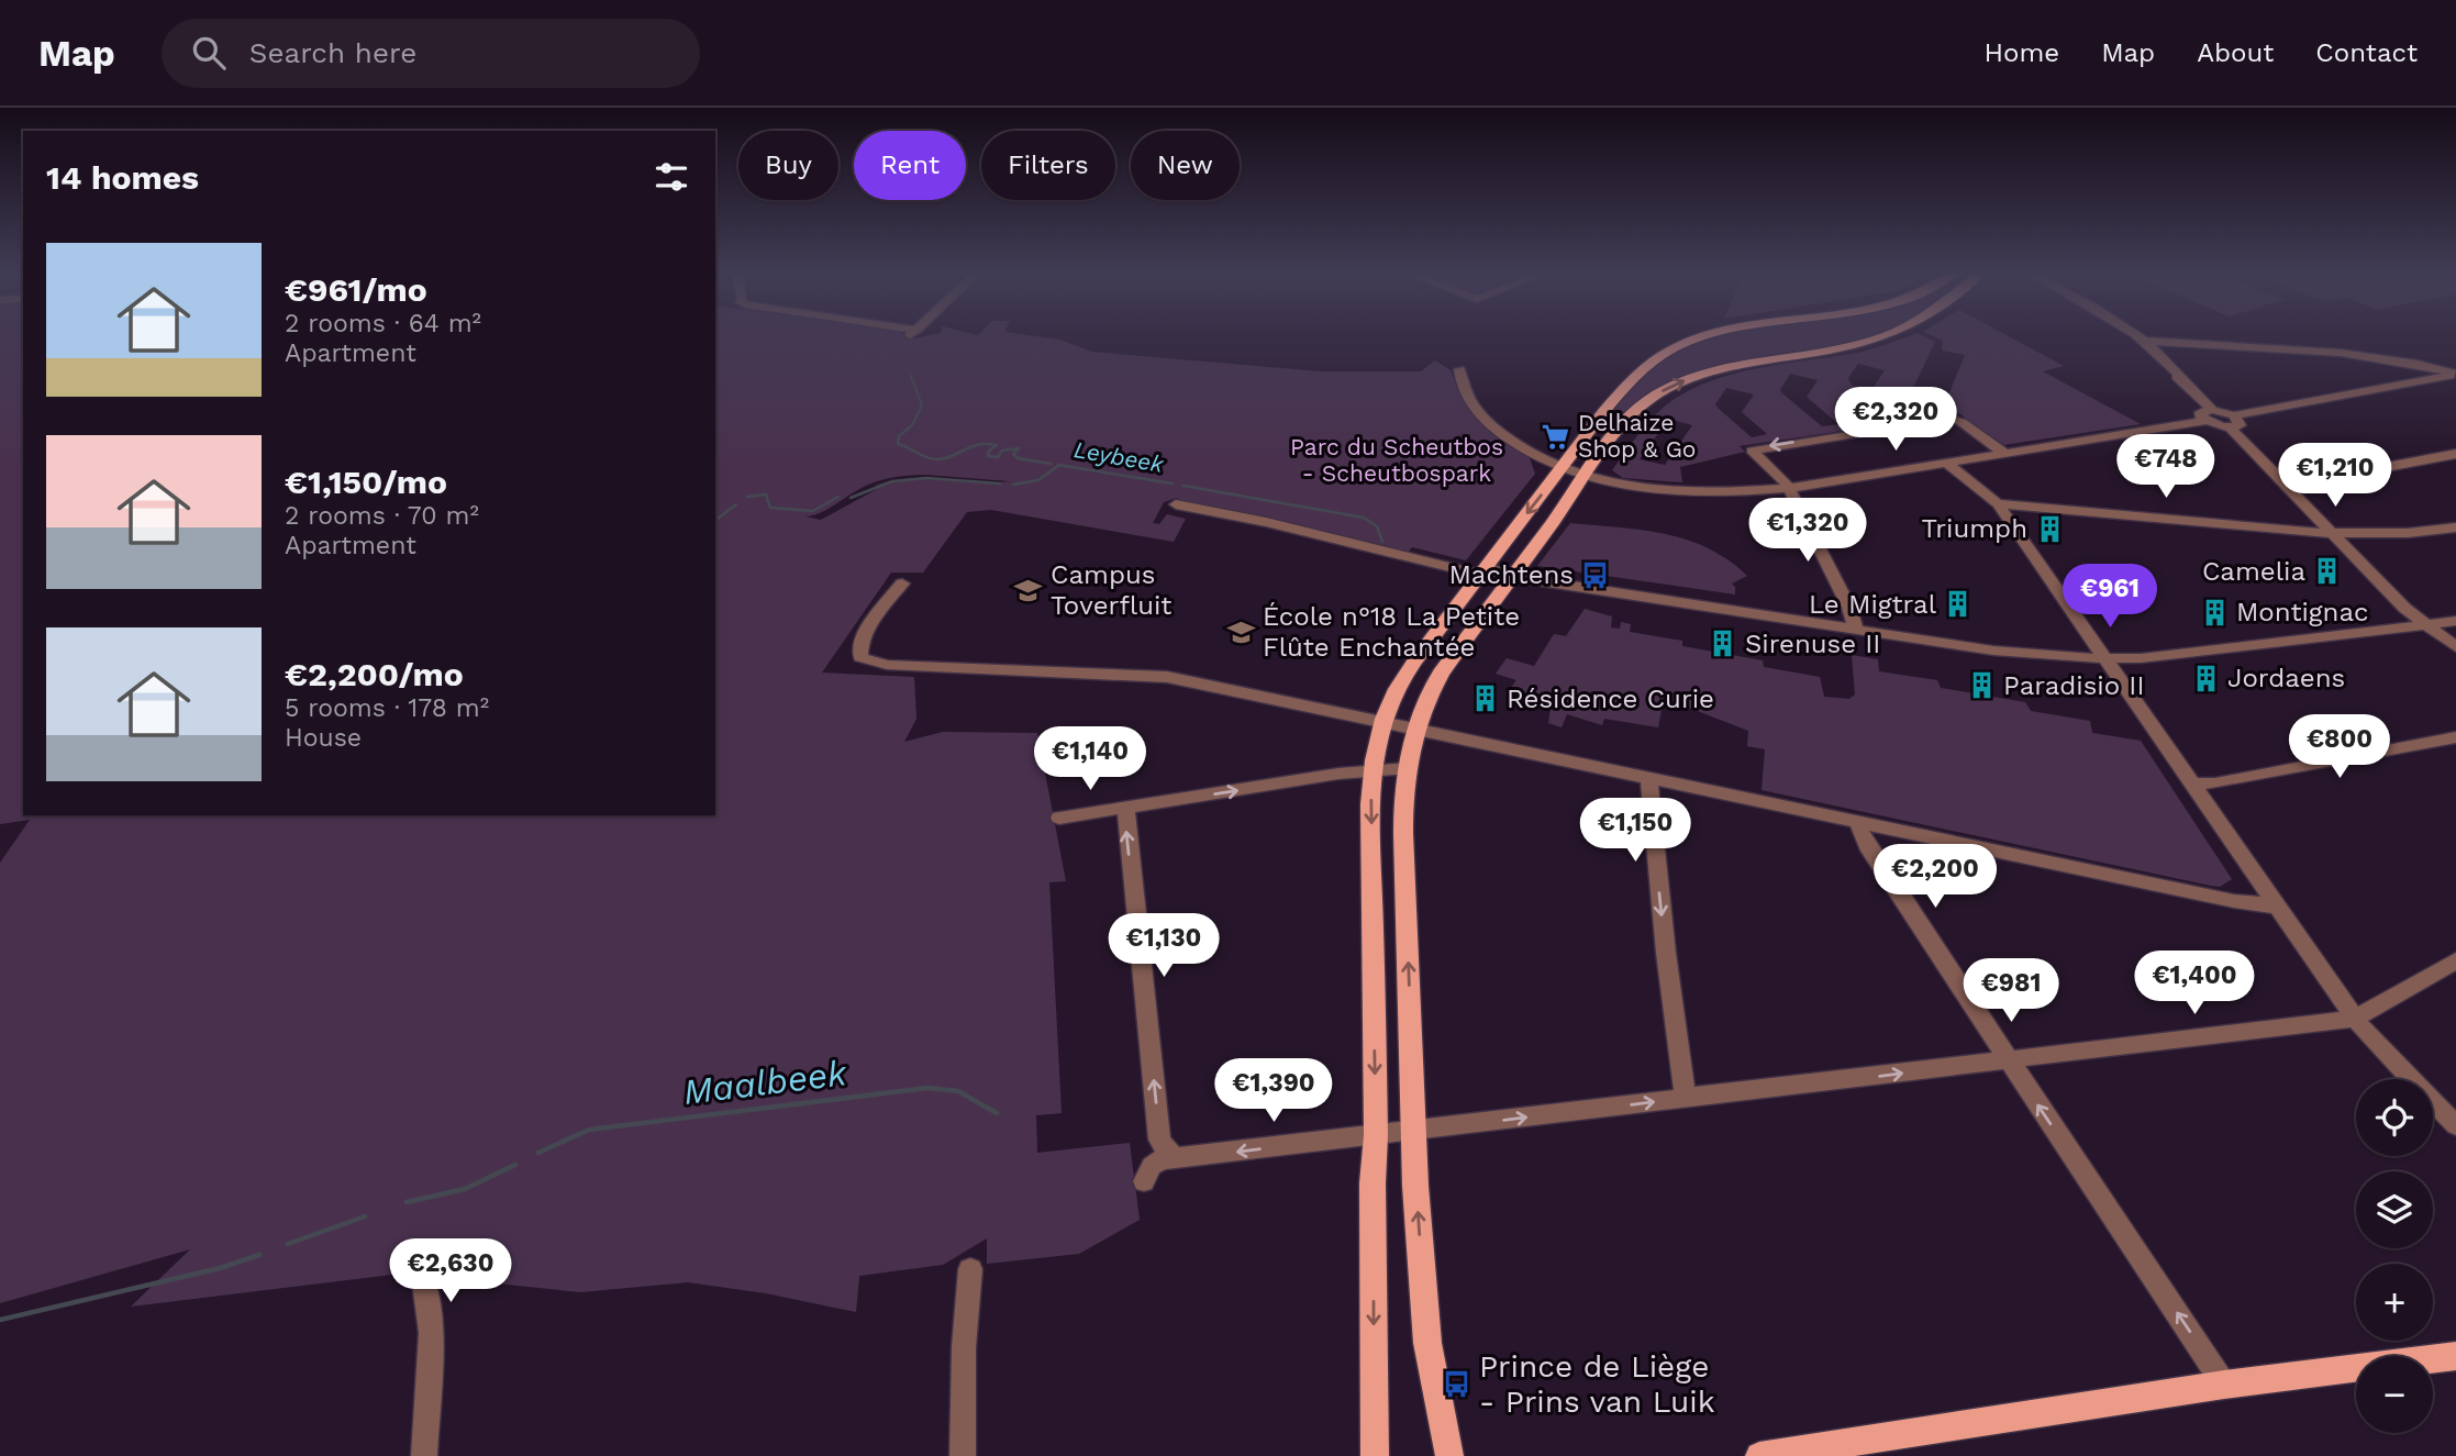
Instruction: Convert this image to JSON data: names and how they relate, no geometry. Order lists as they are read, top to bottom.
{
  "water": ["Leybeek", "Maalbeek"],
  "parks": ["Parc du Scheutbos - Scheutbospark"],
  "places": {
    "supermarket": ["Delhaize Shop & Go"],
    "building": [
      "Triumph",
      "Camelia",
      "Le Migtral",
      "Montignac",
      "Sirenuse II",
      "Jordaens",
      "Paradisio II",
      "Résidence Curie"
    ],
    "bus stop": ["Machtens", "Prince de Liège - Prins van Luik"],
    "school or university": ["Campus Toverfluit", "École n°18 La Petite Flûte Enchantée"]
  },
  "page": {
    "header": "Map",
    "search": "Search here",
    "nav": [
      "Home",
      "Map",
      "About",
      "Contact"
    ],
    "chip": [
      "Buy",
      "Rent",
      "Filters",
      "New"
    ],
    "heading": "14 homes",
    "list": [
      {
        "name": "€961/mo",
        "note": "2 rooms · 64 m² · Apartment"
      },
      {
        "name": "€1,150/mo",
        "note": "2 rooms · 70 m² · Apartment"
      },
      {
        "name": "€2,200/mo",
        "note": "5 rooms · 178 m² · House"
      }
    ],
    "price": [
      "€2,320",
      "€748",
      "€1,210",
      "€1,320",
      "€961",
      "€800",
      "€1,140",
      "€1,150",
      "€2,200",
      "€1,130",
      "€1,400",
      "€981",
      "€1,390",
      "€2,630"
    ],
    "map_buttons": ["+", "−"]
  }
}
